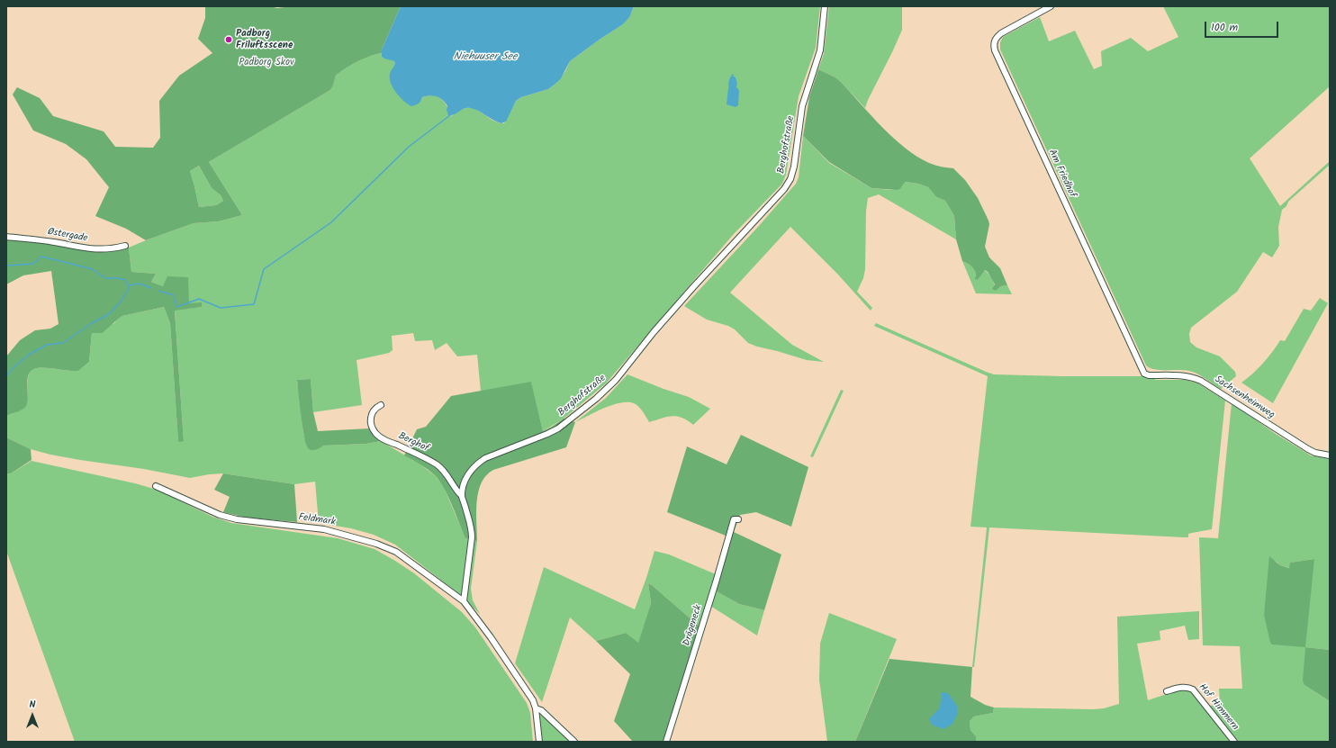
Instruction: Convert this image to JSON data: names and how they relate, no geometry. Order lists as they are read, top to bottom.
{
  "streets": {
    "street": [
      "Berghofstraße",
      "Am Friedhof",
      "Østergade",
      "Sachsenheimweg",
      "Berghof",
      "Feldmark",
      "Drögeneck",
      "Hof Himmern"
    ]
  },
  "crossings": [
    ["Berghofstraße", "Berghof"],
    ["Am Friedhof", "Sachsenheimweg"]
  ],
  "water": ["Niehuuser See"],
  "parks": ["Padborg Skov"],
  "places": ["Padborg Friluftsscene"],
  "scale_bar": "100 m",
  "north": "top"
}
